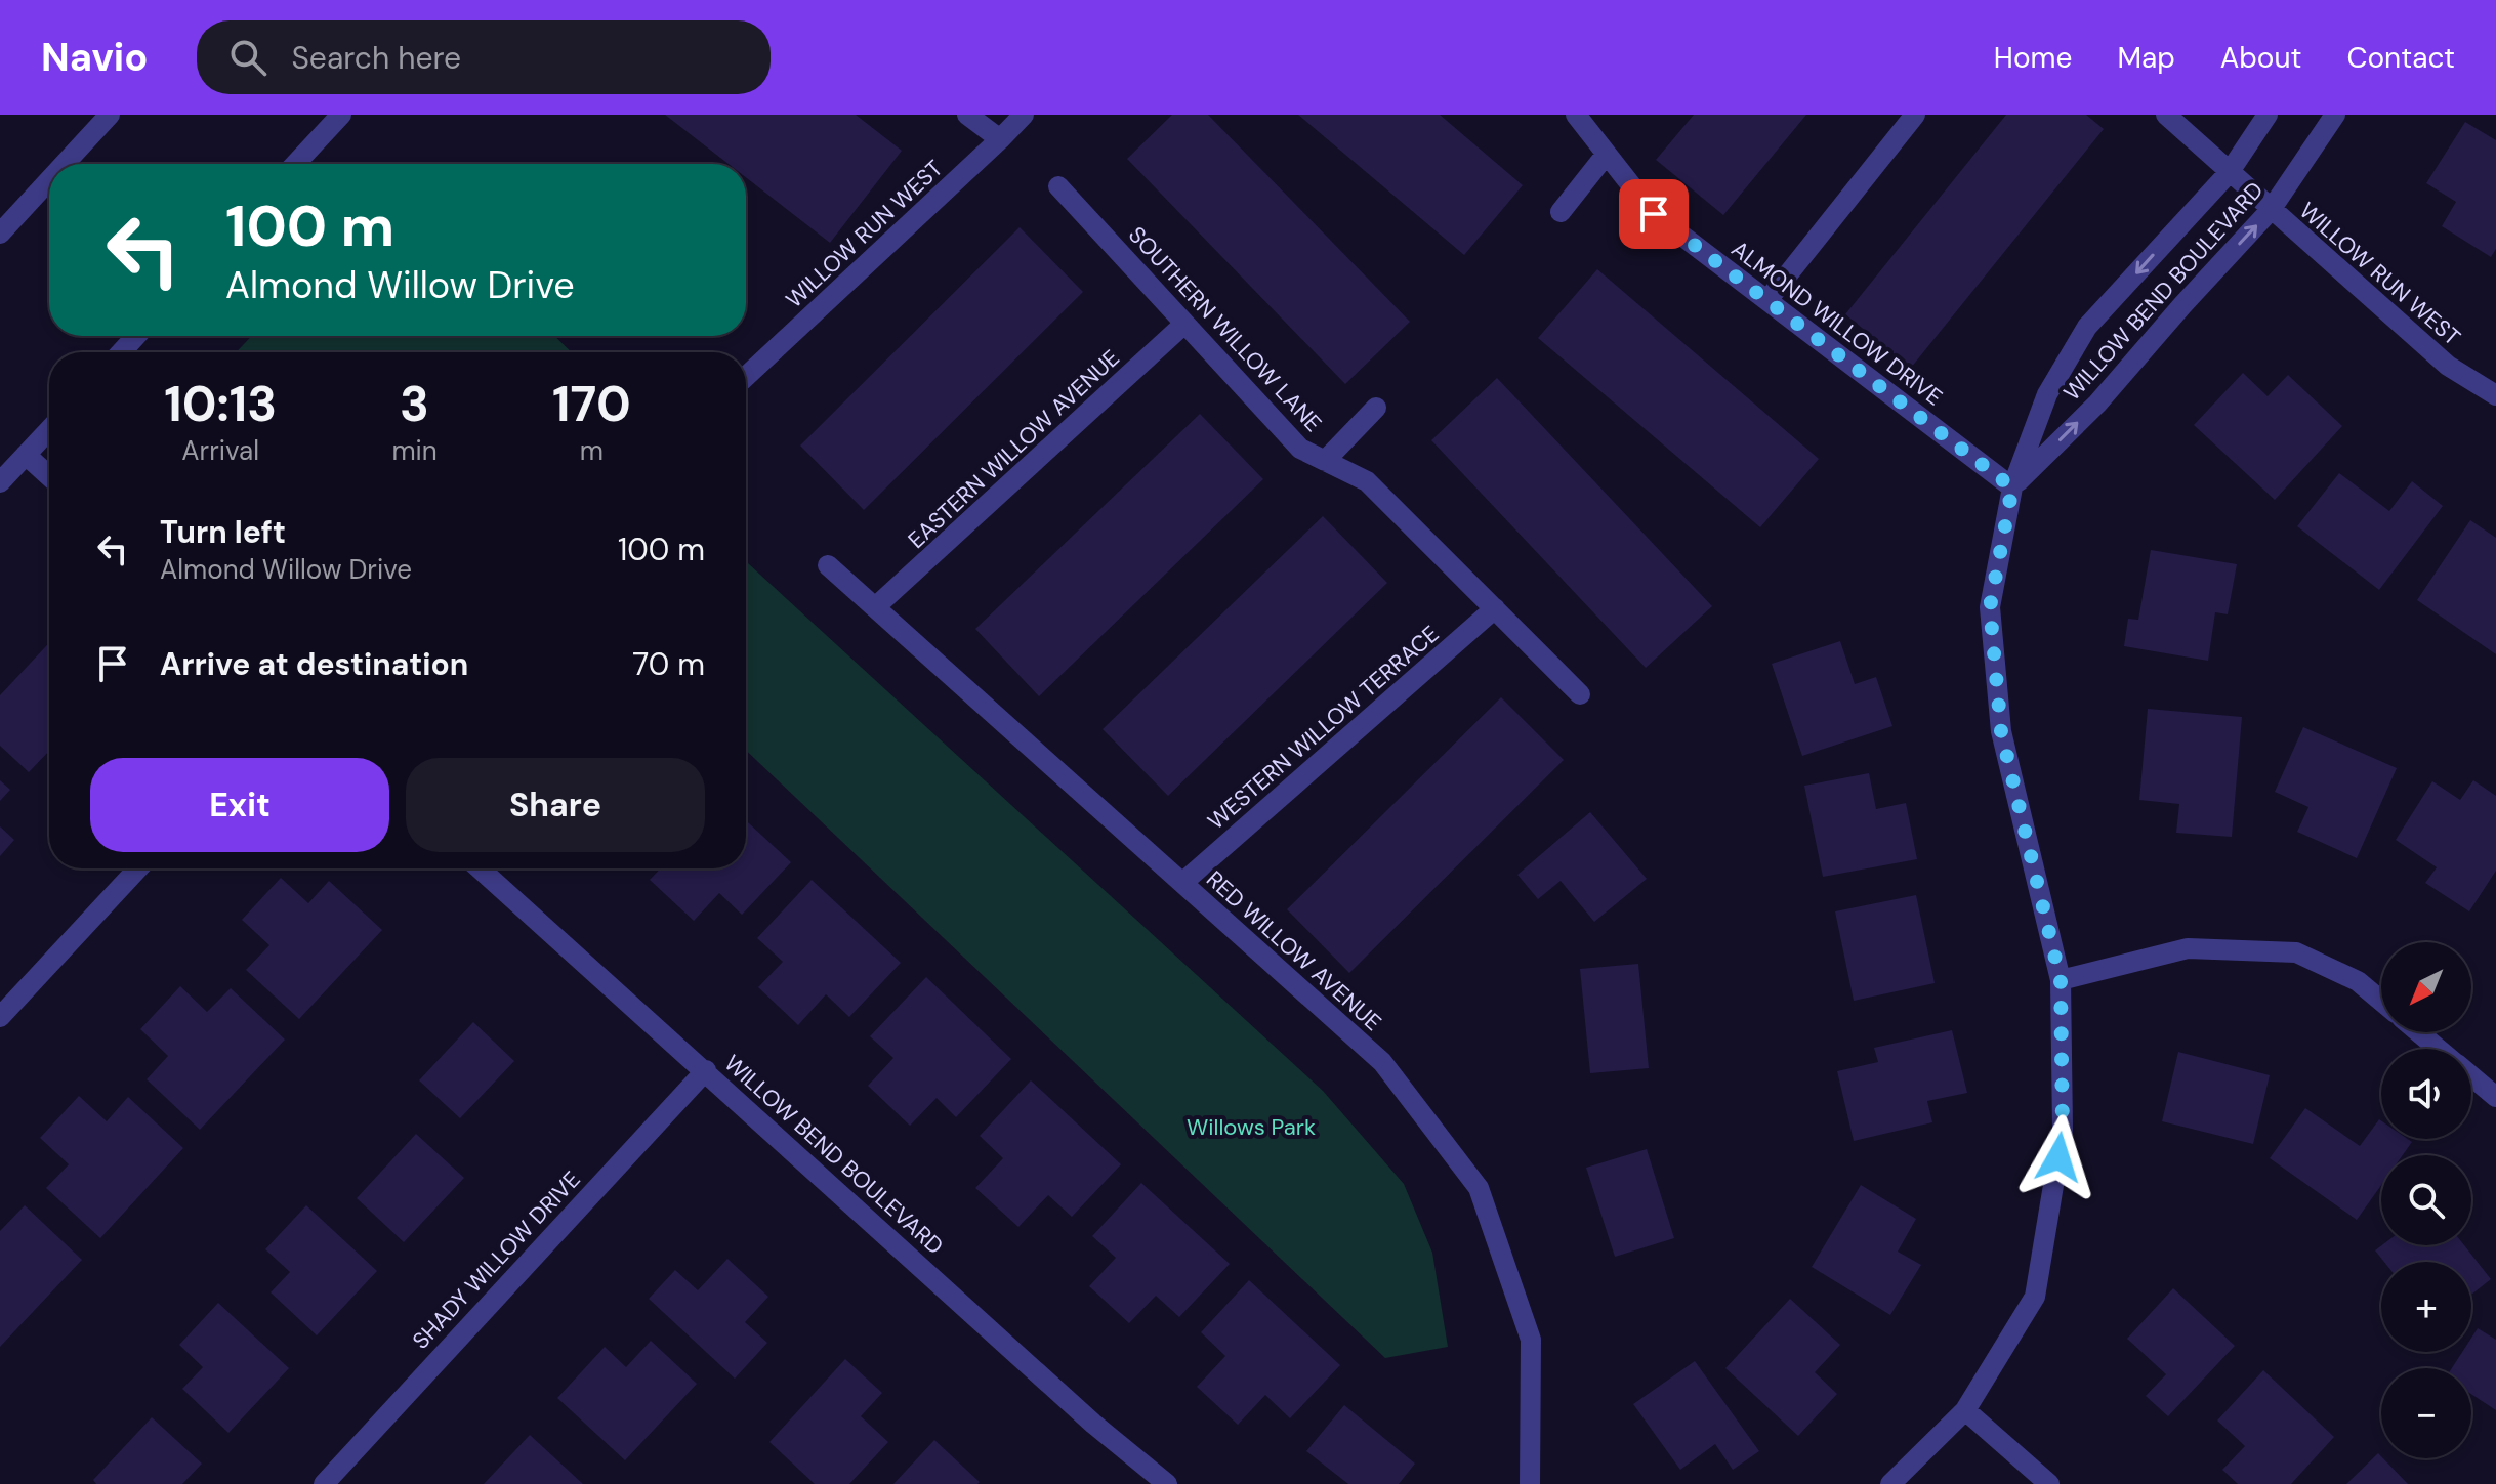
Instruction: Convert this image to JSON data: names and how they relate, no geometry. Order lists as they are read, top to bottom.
{
  "streets": {
    "street": [
      "WILLOW RUN WEST",
      "WILLOW BEND BOULEVARD",
      "ALMOND WILLOW DRIVE",
      "SOUTHERN WILLOW LANE",
      "EASTERN WILLOW AVENUE",
      "WESTERN WILLOW TERRACE",
      "RED WILLOW AVENUE",
      "SHADY WILLOW DRIVE"
    ]
  },
  "crossings": [
    ["WILLOW RUN WEST", "WILLOW BEND BOULEVARD"],
    ["WILLOW BEND BOULEVARD", "ALMOND WILLOW DRIVE"],
    ["WILLOW BEND BOULEVARD", "SHADY WILLOW DRIVE"],
    ["SOUTHERN WILLOW LANE", "EASTERN WILLOW AVENUE"],
    ["SOUTHERN WILLOW LANE", "WESTERN WILLOW TERRACE"],
    ["EASTERN WILLOW AVENUE", "RED WILLOW AVENUE"],
    ["WESTERN WILLOW TERRACE", "RED WILLOW AVENUE"]
  ],
  "parks": ["Willows Park"],
  "north": "bottom left",
  "page": {
    "header": "Navio",
    "search": "Search here",
    "nav": [
      "Home",
      "Map",
      "About",
      "Contact"
    ],
    "turn": ["100 m", "Almond Willow Drive"],
    "eta": [
      "10:13",
      "Arrival",
      "3",
      "min",
      "170",
      "m"
    ],
    "list": [
      {
        "name": "Turn left",
        "note": "Almond Willow Drive",
        "value": "100 m"
      },
      {
        "name": "Arrive at destination",
        "value": "70 m"
      }
    ],
    "buttons": ["Exit", "Share"],
    "map_buttons": ["+", "−"]
  }
}
